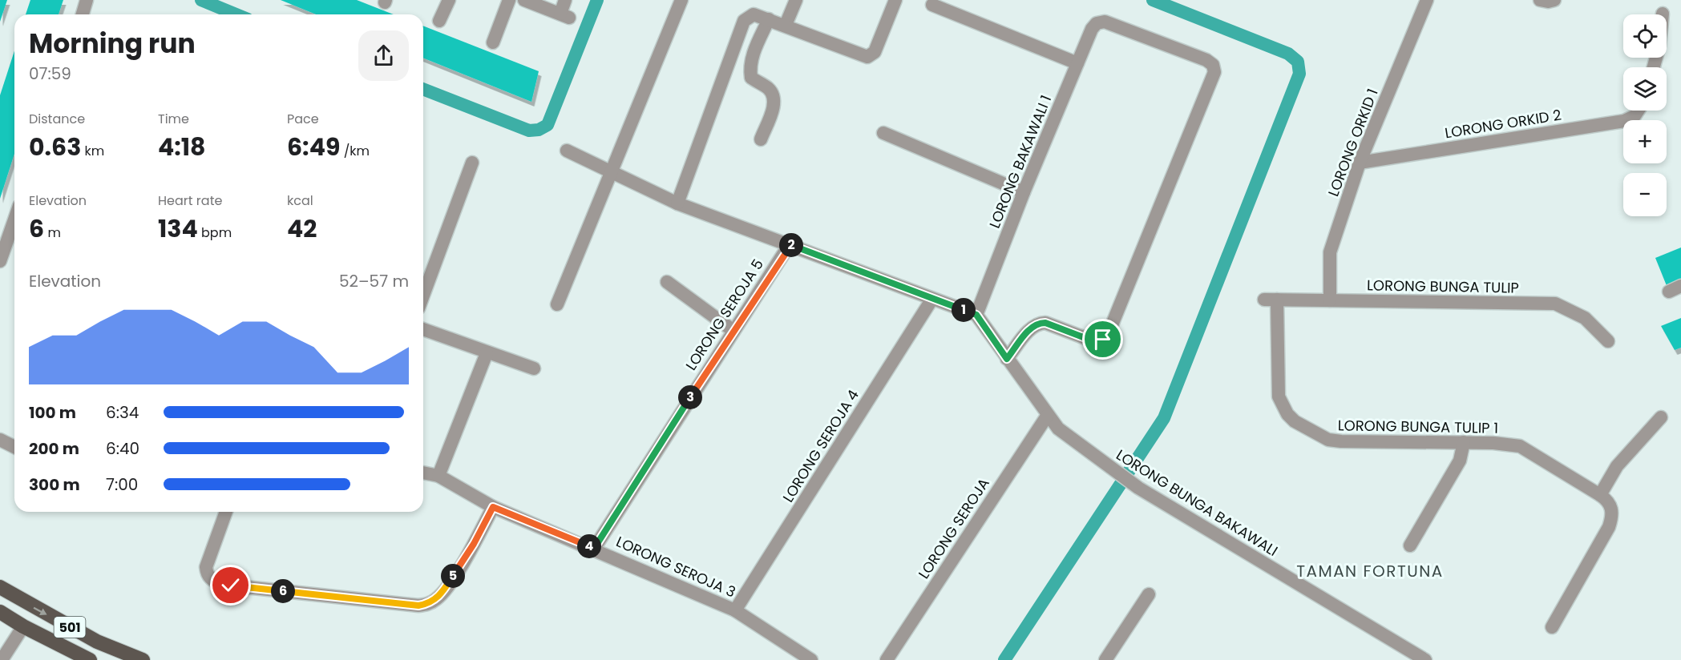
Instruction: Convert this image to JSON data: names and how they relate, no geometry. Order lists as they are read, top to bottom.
{
  "streets": {
    "main road": ["501"],
    "street": [
      "LORONG ORKID 2",
      "LORONG ORKID 1",
      "LORONG BAKAWALI 1",
      "LORONG BUNGA TULIP",
      "LORONG SEROJA 5",
      "LORONG BUNGA TULIP 1",
      "LORONG SEROJA 4",
      "LORONG BUNGA BAKAWALI",
      "LORONG SEROJA",
      "LORONG SEROJA 3"
    ]
  },
  "crossings": [
    ["LORONG ORKID 2", "LORONG ORKID 1"],
    ["LORONG ORKID 1", "LORONG BUNGA TULIP"],
    ["LORONG BAKAWALI 1", "LORONG BUNGA BAKAWALI"],
    ["LORONG BUNGA TULIP", "LORONG BUNGA TULIP 1"],
    ["LORONG SEROJA 5", "LORONG SEROJA 3"],
    ["LORONG SEROJA 4", "LORONG SEROJA 3"],
    ["LORONG BUNGA BAKAWALI", "LORONG SEROJA"]
  ],
  "districts": ["TAMAN FORTUNA"],
  "page": {
    "map_buttons": ["+", "−"],
    "heading": ["Morning run", "07:59"],
    "stats": [
      ["Distance", "0.63 km"],
      ["Time", "4:18"],
      ["Pace", "6:49 /km"],
      ["Elevation", "6 m"],
      ["Heart rate", "134 bpm"],
      ["kcal", "42"]
    ],
    "pins": [
      "2",
      "1",
      "3",
      "4",
      "5",
      "6"
    ],
    "chart": ["Elevation", "52–57 m"],
    "list": [
      {
        "name": "100 m",
        "note": "6:34"
      },
      {
        "name": "200 m",
        "note": "6:40"
      },
      {
        "name": "300 m",
        "note": "7:00"
      }
    ]
  }
}
